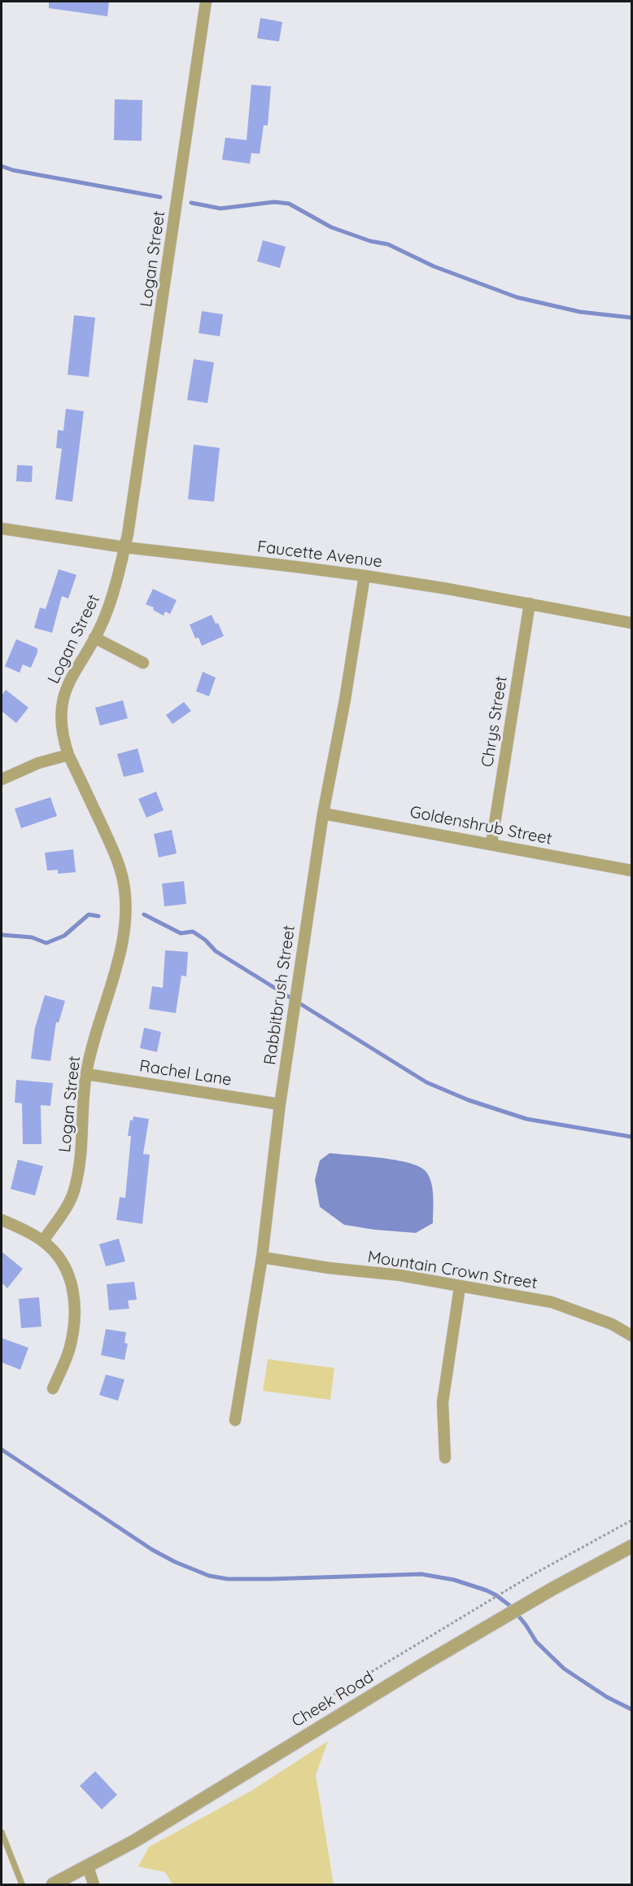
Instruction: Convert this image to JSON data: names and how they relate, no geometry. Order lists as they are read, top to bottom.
{
  "streets": {
    "street": [
      "Logan Street",
      "Faucette Avenue",
      "Chrys Street",
      "Goldenshrub Street",
      "Rabbitbrush Street",
      "Rachel Lane",
      "Mountain Crown Street",
      "Cheek Road"
    ]
  },
  "crossings": [
    ["Logan Street", "Faucette Avenue"],
    ["Logan Street", "Rachel Lane"],
    ["Faucette Avenue", "Chrys Street"],
    ["Faucette Avenue", "Rabbitbrush Street"],
    ["Chrys Street", "Goldenshrub Street"],
    ["Goldenshrub Street", "Rabbitbrush Street"],
    ["Rabbitbrush Street", "Rachel Lane"],
    ["Rabbitbrush Street", "Mountain Crown Street"]
  ]
}
